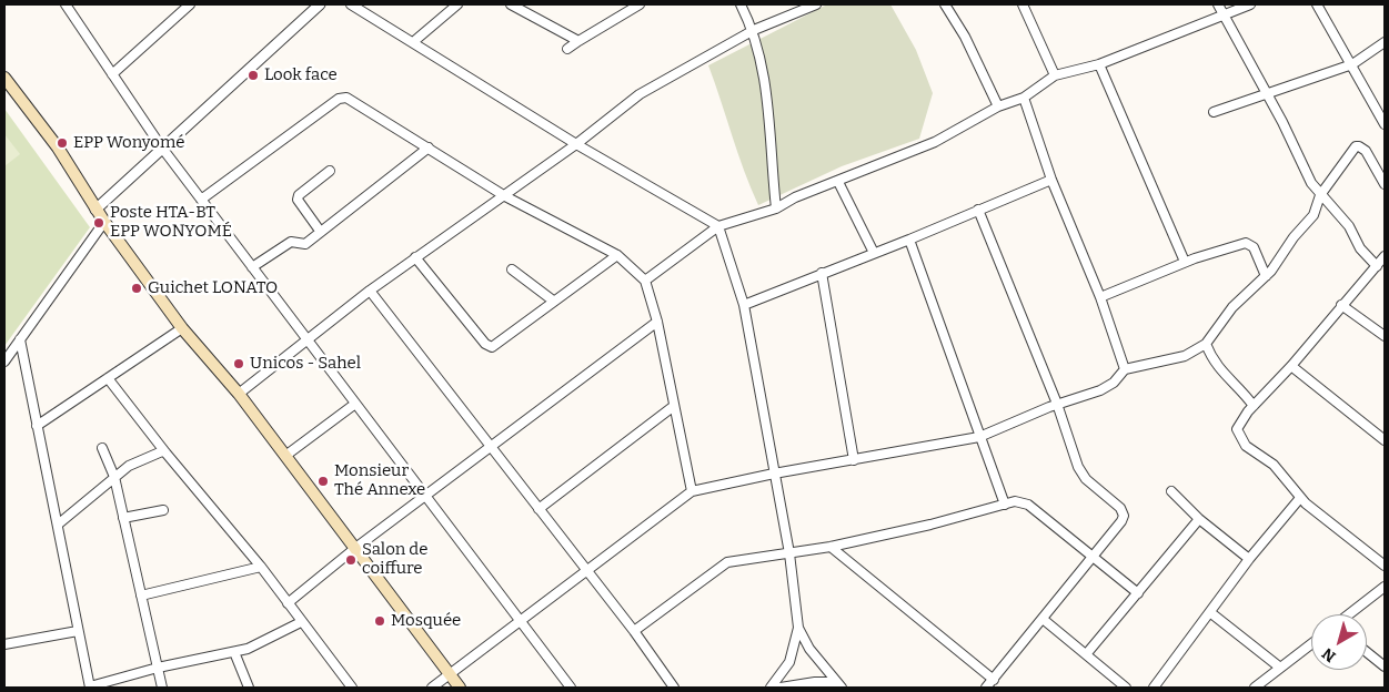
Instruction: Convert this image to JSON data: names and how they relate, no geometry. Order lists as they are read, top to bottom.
{
  "places": [
    "Look face",
    "EPP Wonyomé",
    "Poste HTA-BT EPP WONYOMÉ",
    "Guichet LONATO",
    "Unicos - Sahel",
    "Monsieur Thé Annexe",
    "Salon de coiffure",
    "Mosquée"
  ],
  "north": "bottom left"
}
